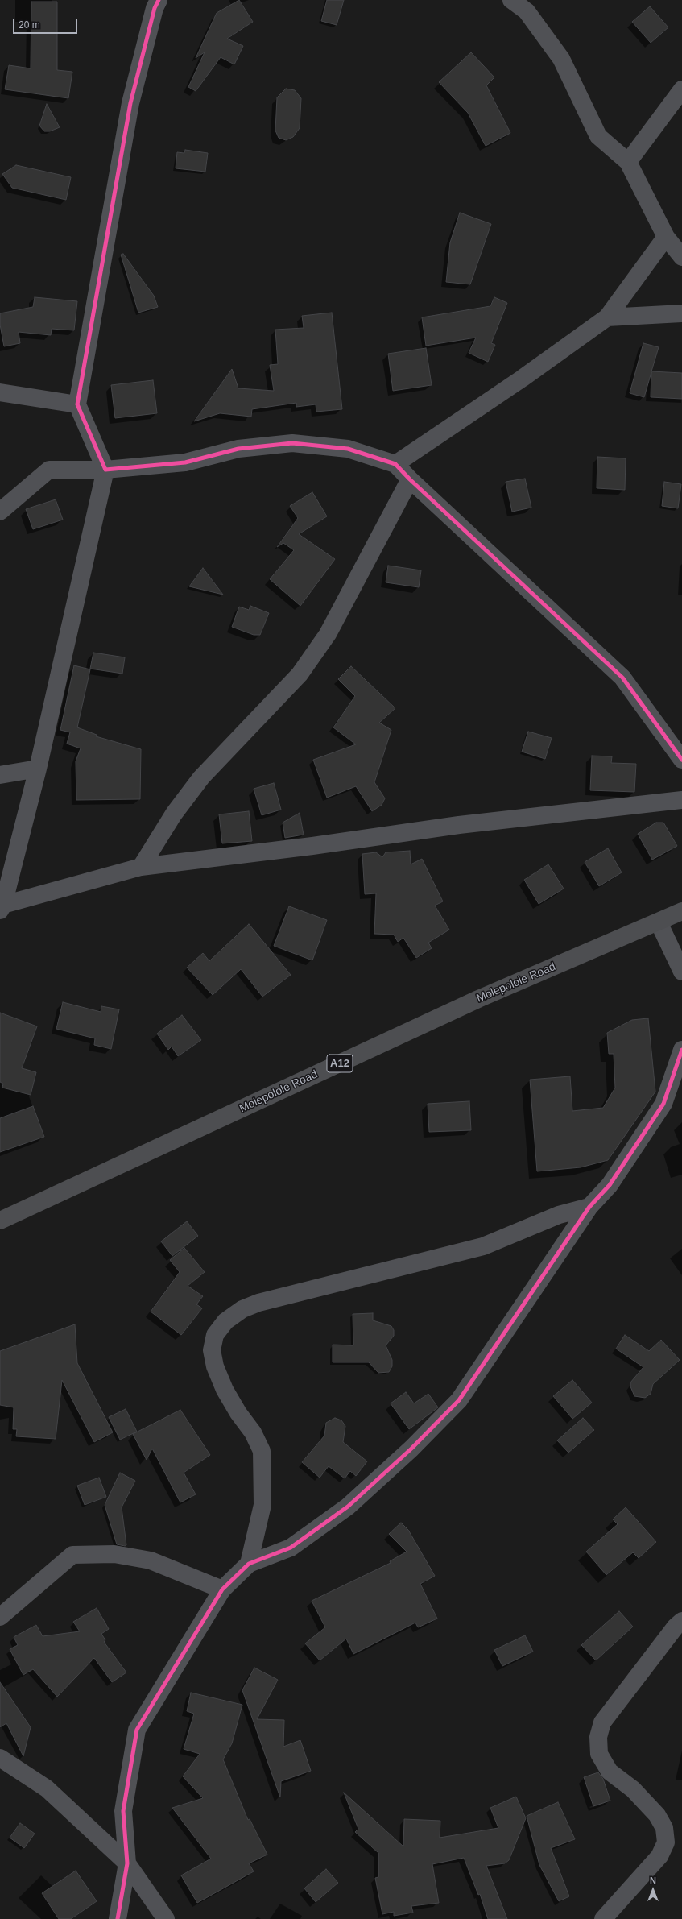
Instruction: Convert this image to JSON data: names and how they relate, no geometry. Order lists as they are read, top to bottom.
{
  "streets": {
    "main road": ["Molepolole Road", "A12"]
  },
  "scale_bar": "20 m",
  "north": "top"
}
